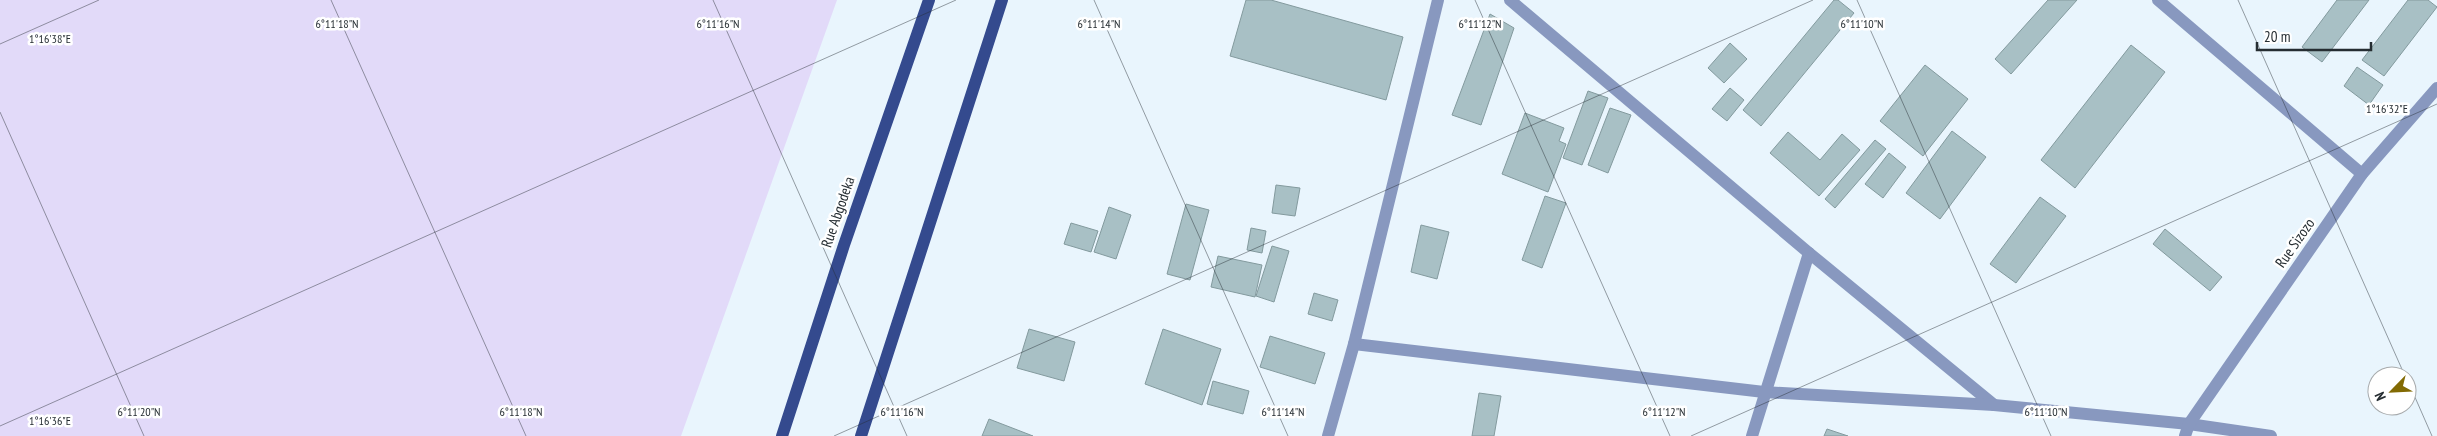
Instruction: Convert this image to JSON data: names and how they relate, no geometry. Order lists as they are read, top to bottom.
{
  "streets": {
    "main road": ["Rue Abgodeka"],
    "street": ["Rue Sizozo"]
  },
  "scale_bar": "20 m",
  "north": "bottom left",
  "coordinates": [
    "6°11'18\"N",
    "6°11'12\"N",
    "6°11'16\"N",
    "6°11'14\"N",
    "6°11'10\"N",
    "1°16'38\"E",
    "1°16'32\"E",
    "6°11'20\"N",
    "1°16'36\"E"
  ]
}
